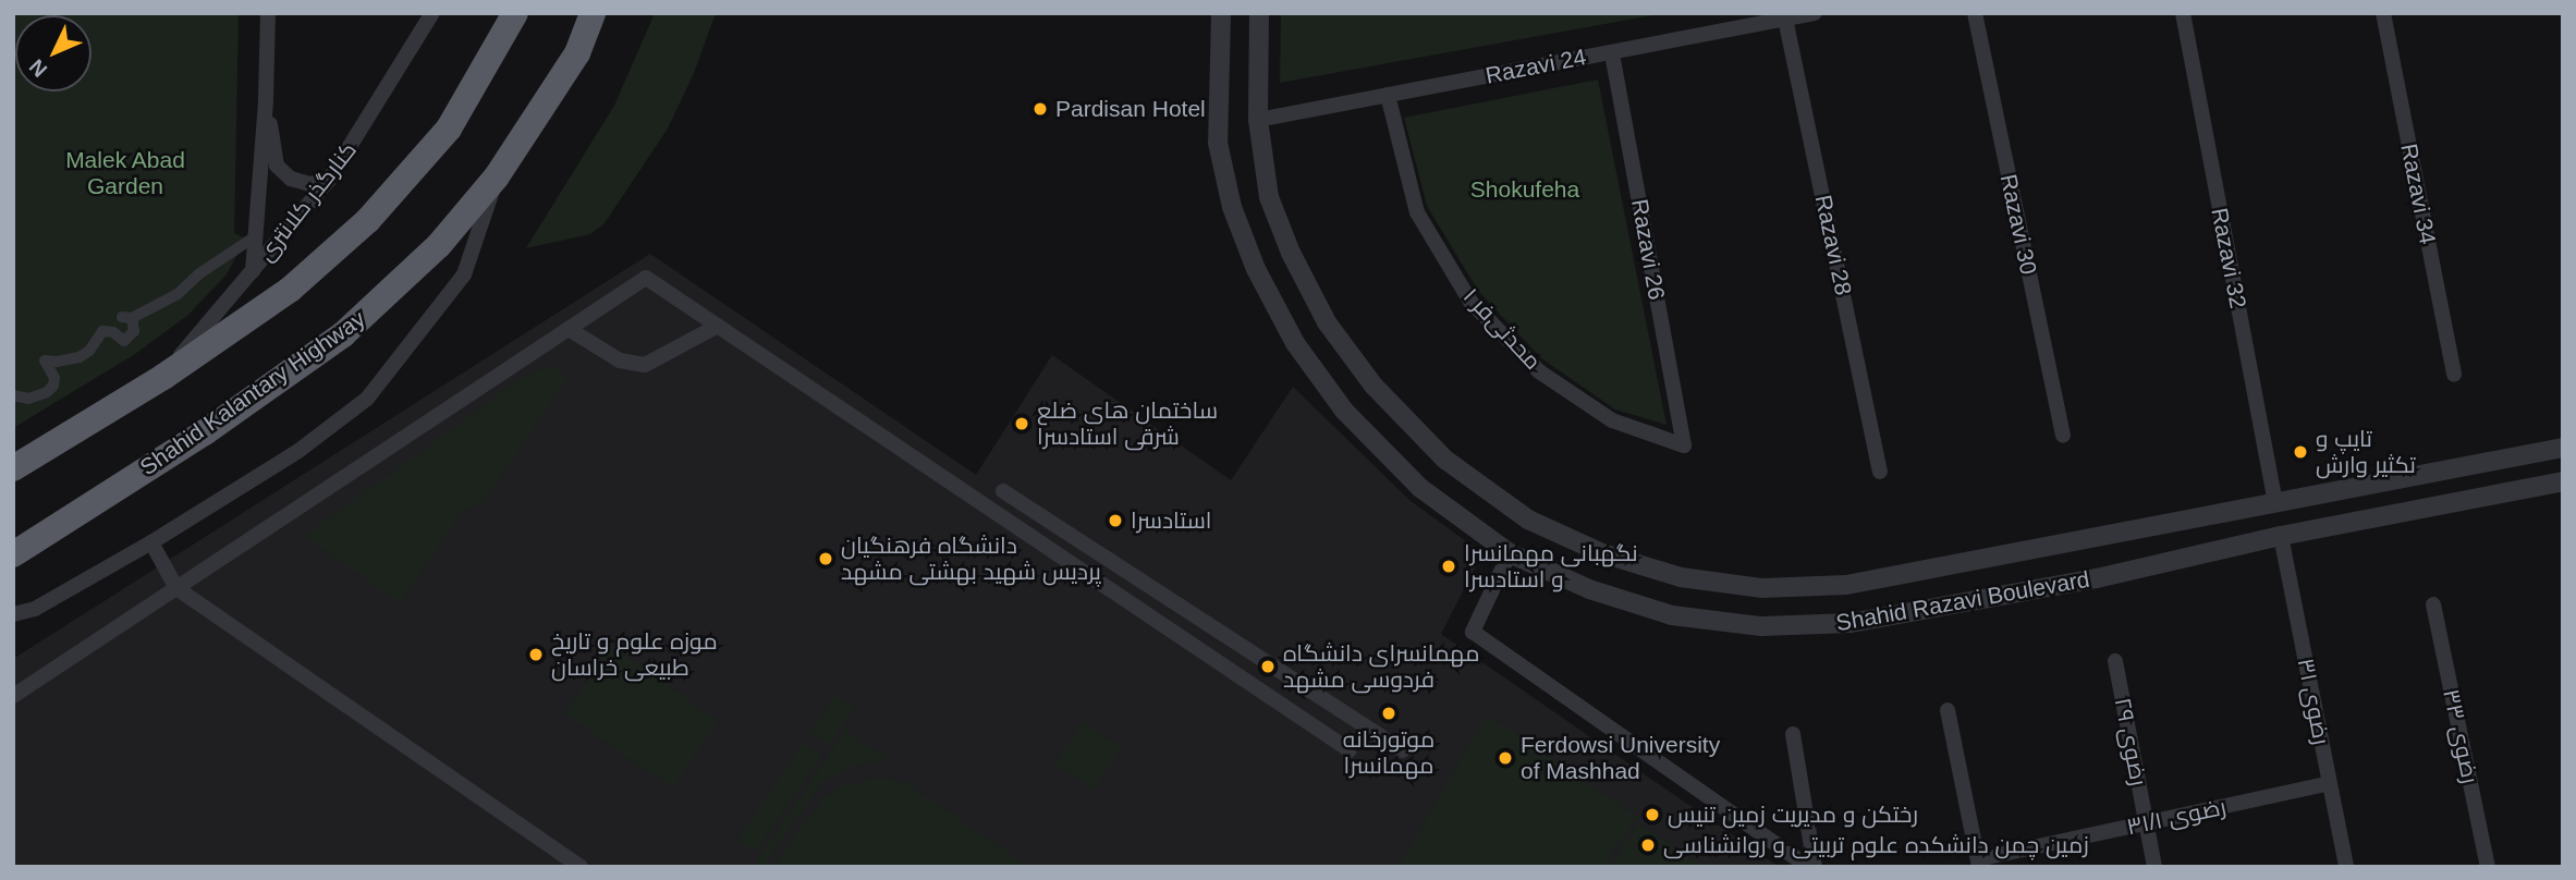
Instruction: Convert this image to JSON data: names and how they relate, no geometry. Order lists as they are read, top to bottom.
{
  "streets": {
    "highway": ["Shahid Kalantary Highway"],
    "street": [
      "Razavi 24",
      "Razavi 34",
      "کنارگذر کلانتری",
      "Razavi 30",
      "Razavi 28",
      "Razavi 26",
      "Razavi 32",
      "محدثی‌فر ۱",
      "Shahid Razavi Boulevard",
      "رضوی ۳۱",
      "رضوی ۳۳",
      "رضوی ۲۹",
      "رضوی ۳۱/۱"
    ]
  },
  "crossings": [
    ["Razavi 24", "Razavi 28"],
    ["Razavi 24", "Razavi 26"],
    ["Razavi 24", "محدثی‌فر ۱"],
    ["Razavi 24", "Shahid Razavi Boulevard"],
    ["Razavi 26", "محدثی‌فر ۱"],
    ["Razavi 32", "Shahid Razavi Boulevard"],
    ["Shahid Razavi Boulevard", "رضوی ۳۱"],
    ["رضوی ۳۱", "رضوی ۳۱/۱"],
    ["رضوی ۲۹", "رضوی ۳۱/۱"]
  ],
  "parks": ["Malek Abad Garden", "Shokufeha"],
  "places": [
    "Pardisan Hotel",
    "ساختمان های ضلع شرقی استادسرا",
    "تایپ و تکثیر وارش",
    "استادسرا",
    "دانشگاه فرهنگیان پردیس شهید بهشتی مشهد",
    "نگهبانی مهمانسرا و استادسرا",
    "موزه علوم و تاریخ طبیعی خراسان",
    "مهمانسرای دانشگاه فردوسی مشهد",
    "موتورخانه مهمانسرا",
    "Ferdowsi University of Mashhad",
    "رختکن و مدیریت زمین تنیس",
    "زمین چمن دانشکده علوم تربیتی و روانشناسی"
  ],
  "north": "bottom left"
}
